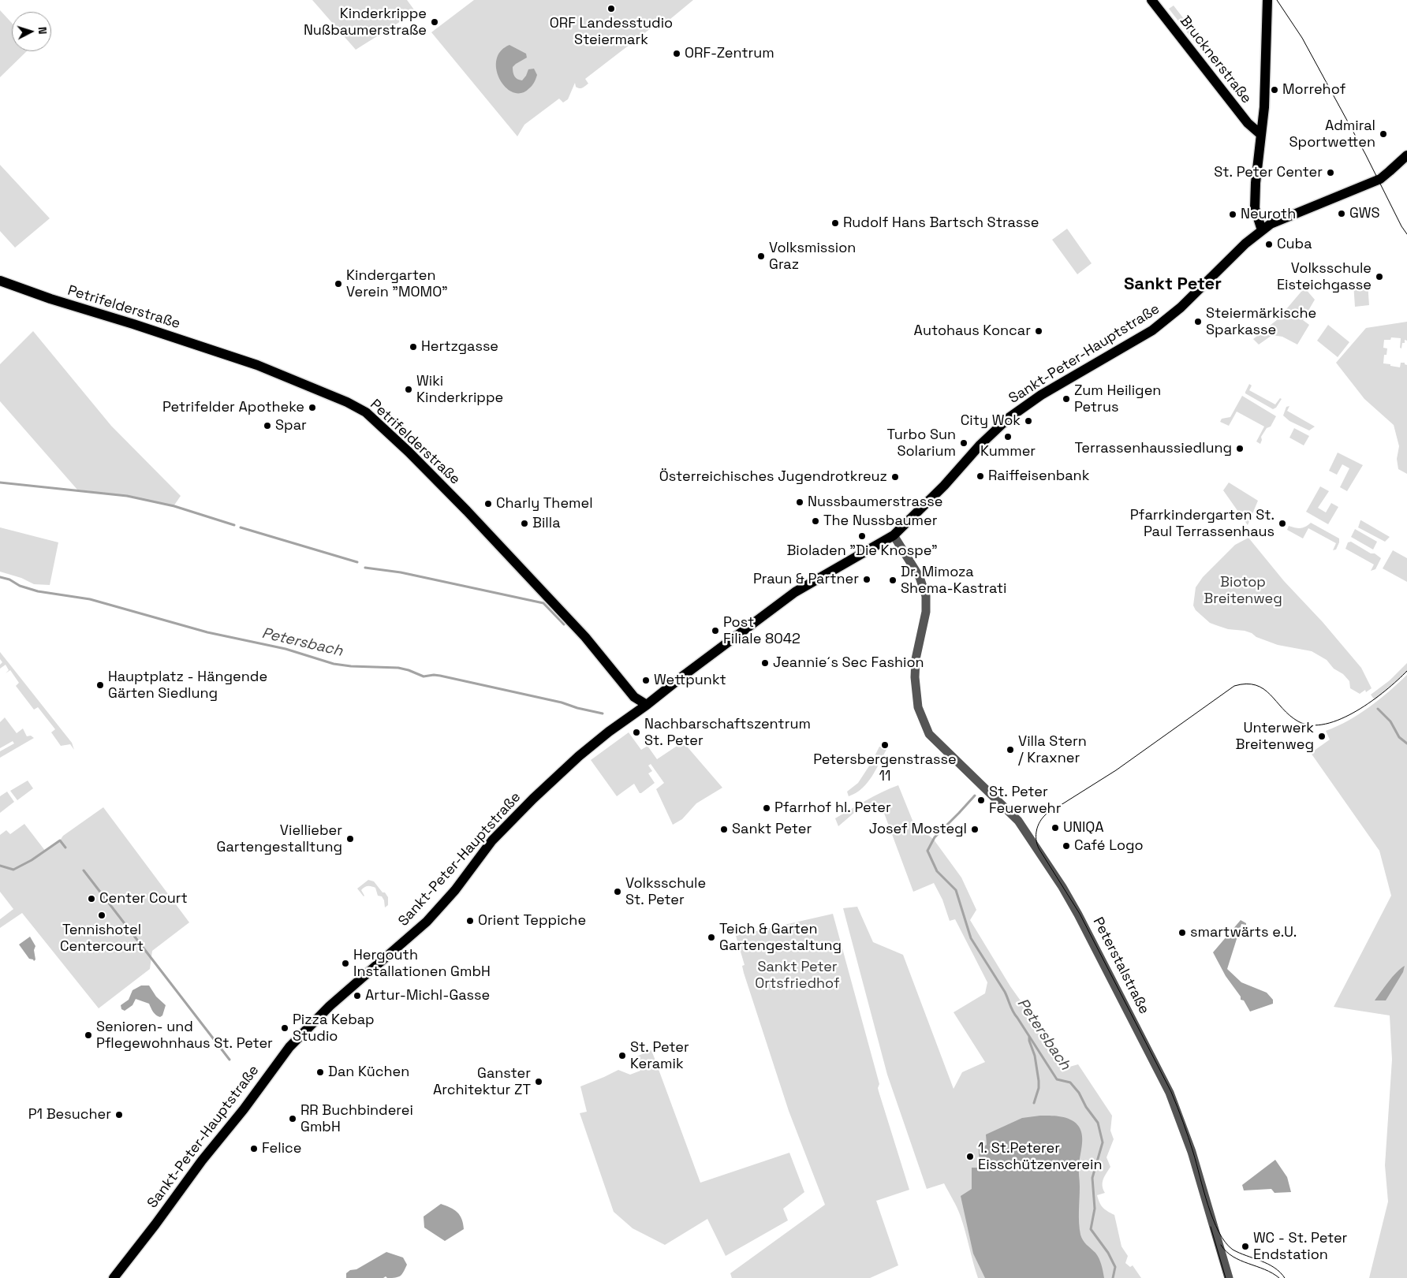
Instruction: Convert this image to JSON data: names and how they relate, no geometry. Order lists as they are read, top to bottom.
{
  "streets": {
    "main road": ["Brucknerstraße", "Petrifelderstraße", "Sankt-Peter-Hauptstraße"],
    "street": ["Peterstalstraße"]
  },
  "crossings": [
    ["Petrifelderstraße", "Sankt-Peter-Hauptstraße"],
    ["Sankt-Peter-Hauptstraße", "Peterstalstraße"]
  ],
  "districts": ["Sankt Peter"],
  "water": ["Petersbach"],
  "parks": ["Biotop Breitenweg", "Sankt Peter Ortsfriedhof"],
  "places": [
    "ORF Landesstudio Steiermark",
    "Kinderkrippe Nußbaumerstraße",
    "ORF-Zentrum",
    "Morrehof",
    "Admiral Sportwetten",
    "St. Peter Center",
    "GWS",
    "Neuroth",
    "Rudolf Hans Bartsch Strasse",
    "Cuba",
    "Volksmission Graz",
    "Volksschule Eisteichgasse",
    "Kindergarten Verein \"MOMO\"",
    "Steiermärkische Sparkasse",
    "Autohaus Koncar",
    "Hertzgasse",
    "Wiki Kinderkrippe",
    "Zum Heiligen Petrus",
    "Petrifelder Apotheke",
    "City Wok",
    "Spar",
    "Kummer",
    "Turbo Sun Solarium",
    "Terrassenhaussiedlung",
    "Raiffeisenbank",
    "Österreichisches Jugendrotkreuz",
    "Nussbaumerstrasse",
    "Charly Themel",
    "The Nussbaumer",
    "Billa",
    "Pfarrkindergarten St. Paul Terrassenhaus",
    "Bioladen \"Die Knospe\"",
    "Praun & Partner",
    "Dr. Mimoza Shema-Kastrati",
    "Post Filiale 8042",
    "Jeannie´s Sec Fashion",
    "Wettpunkt",
    "Hauptplatz - Hängende Gärten Siedlung",
    "Nachbarschaftszentrum St. Peter",
    "Unterwerk Breitenweg",
    "Petersbergenstrasse 11",
    "Villa Stern / Kraxner",
    "St. Peter Feuerwehr",
    "Pfarrhof hl. Peter",
    "UNIQA",
    "Sankt Peter",
    "Josef Mostegl",
    "Viellieber Gartengestalltung",
    "Café Logo",
    "Volksschule St. Peter",
    "Center Court",
    "Tennishotel Centercourt",
    "Orient Teppiche",
    "smartwärts e.U.",
    "Teich & Garten Gartengestaltung",
    "Hergouth Installationen GmbH",
    "Artur-Michl-Gasse",
    "Pizza Kebap Studio",
    "Senioren- und Pflegewohnhaus St. Peter",
    "St. Peter Keramik",
    "Dan Küchen",
    "Ganster Architektur ZT",
    "P1 Besucher",
    "RR Buchbinderei GmbH",
    "Felice",
    "1. St.Peterer Eisschützenverein",
    "WC - St. Peter Endstation"
  ],
  "north": "right"
}
